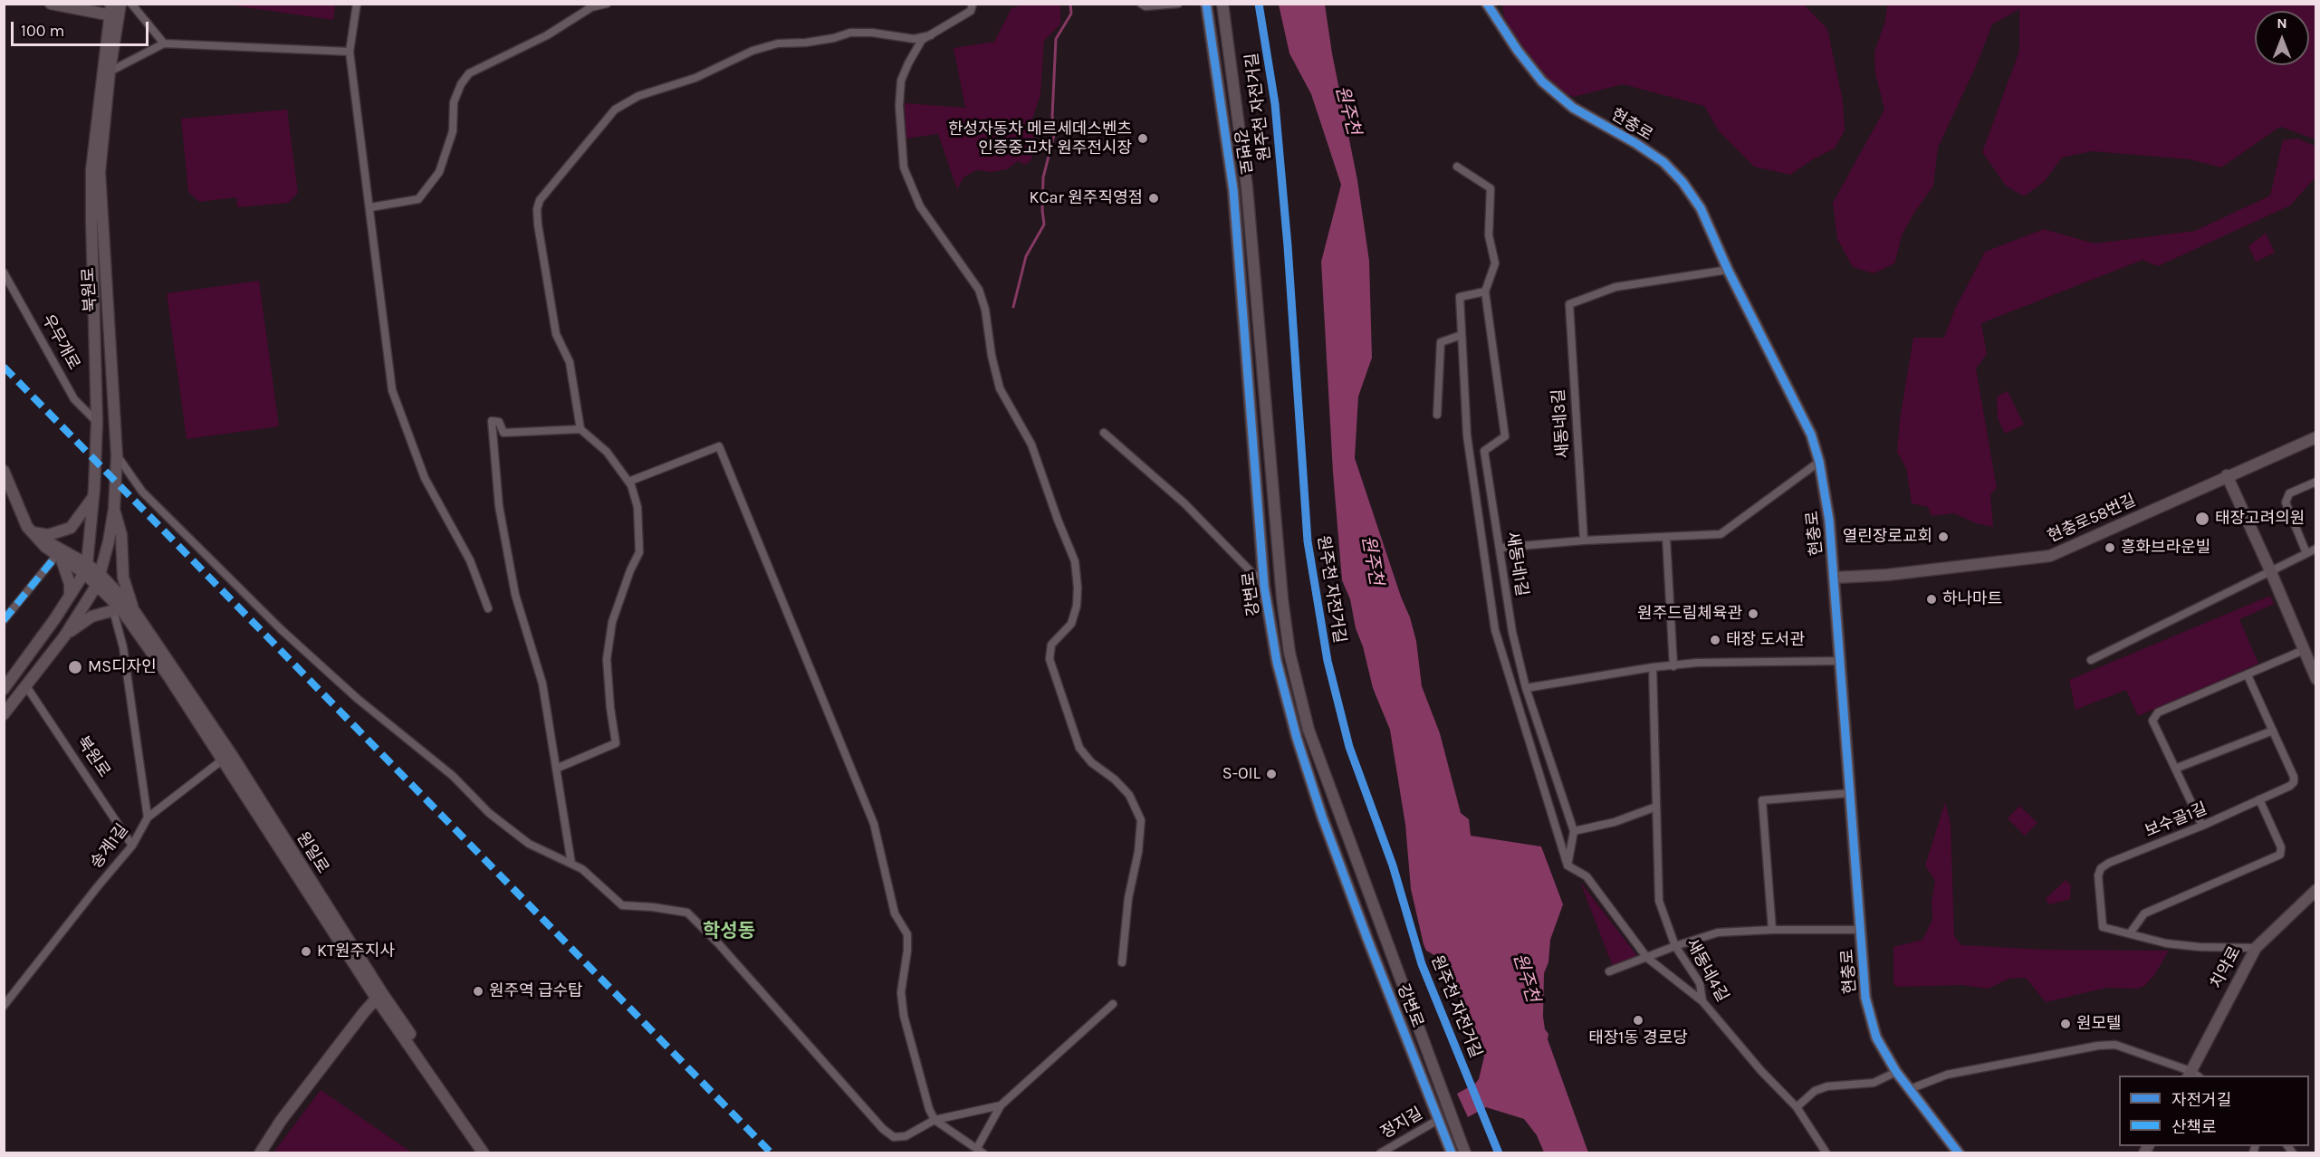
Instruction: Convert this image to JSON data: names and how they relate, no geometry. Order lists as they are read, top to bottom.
{
  "streets": {
    "street": [
      "현충로",
      "강변로",
      "북원로",
      "우무개로",
      "새동네3길",
      "현충로58번길",
      "새동네1길",
      "보수골1길",
      "송계1길",
      "원일로",
      "치악로",
      "새동네4길",
      "정지길"
    ],
    "cycle path": ["원주천 자전거길"]
  },
  "crossings": [
    ["현충로", "새동네3길"],
    ["현충로", "현충로58번길"],
    ["현충로", "새동네4길"],
    ["강변로", "정지길"],
    ["북원로", "우무개로"],
    ["북원로", "송계1길"],
    ["북원로", "원일로"],
    ["보수골1길", "치악로"],
    ["송계1길", "원일로"]
  ],
  "districts": ["학성동"],
  "water": ["원주천"],
  "places": [
    "한성자동차 메르세데스벤츠 인증중고차 원주전시장",
    "KCar 원주직영점",
    "태장고려의원",
    "열린장로교회",
    "흥화브라운빌",
    "하나마트",
    "원주드림체육관",
    "태장 도서관",
    "MS디자인",
    "S-OIL",
    "KT원주지사",
    "원주역 급수탑",
    "태장1동 경로당",
    "원모텔"
  ],
  "legend": ["자전거길", "산책로"],
  "scale_bar": "100 m",
  "north": "top"
}
